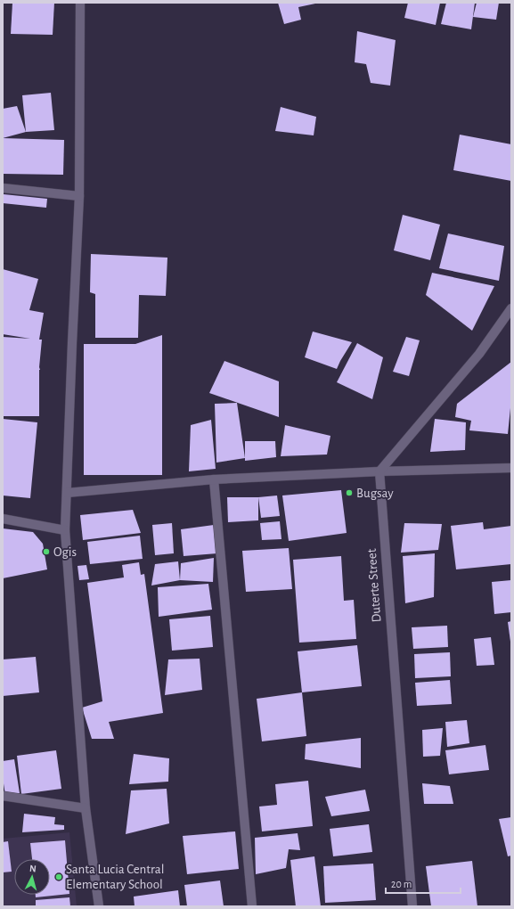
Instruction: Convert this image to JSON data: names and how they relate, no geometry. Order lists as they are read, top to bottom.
{
  "streets": {
    "street": ["Duterte Street"]
  },
  "places": ["Bugsay", "Ogis", "Santa Lucia Central Elementary School"],
  "scale_bar": "20 m",
  "north": "top"
}
